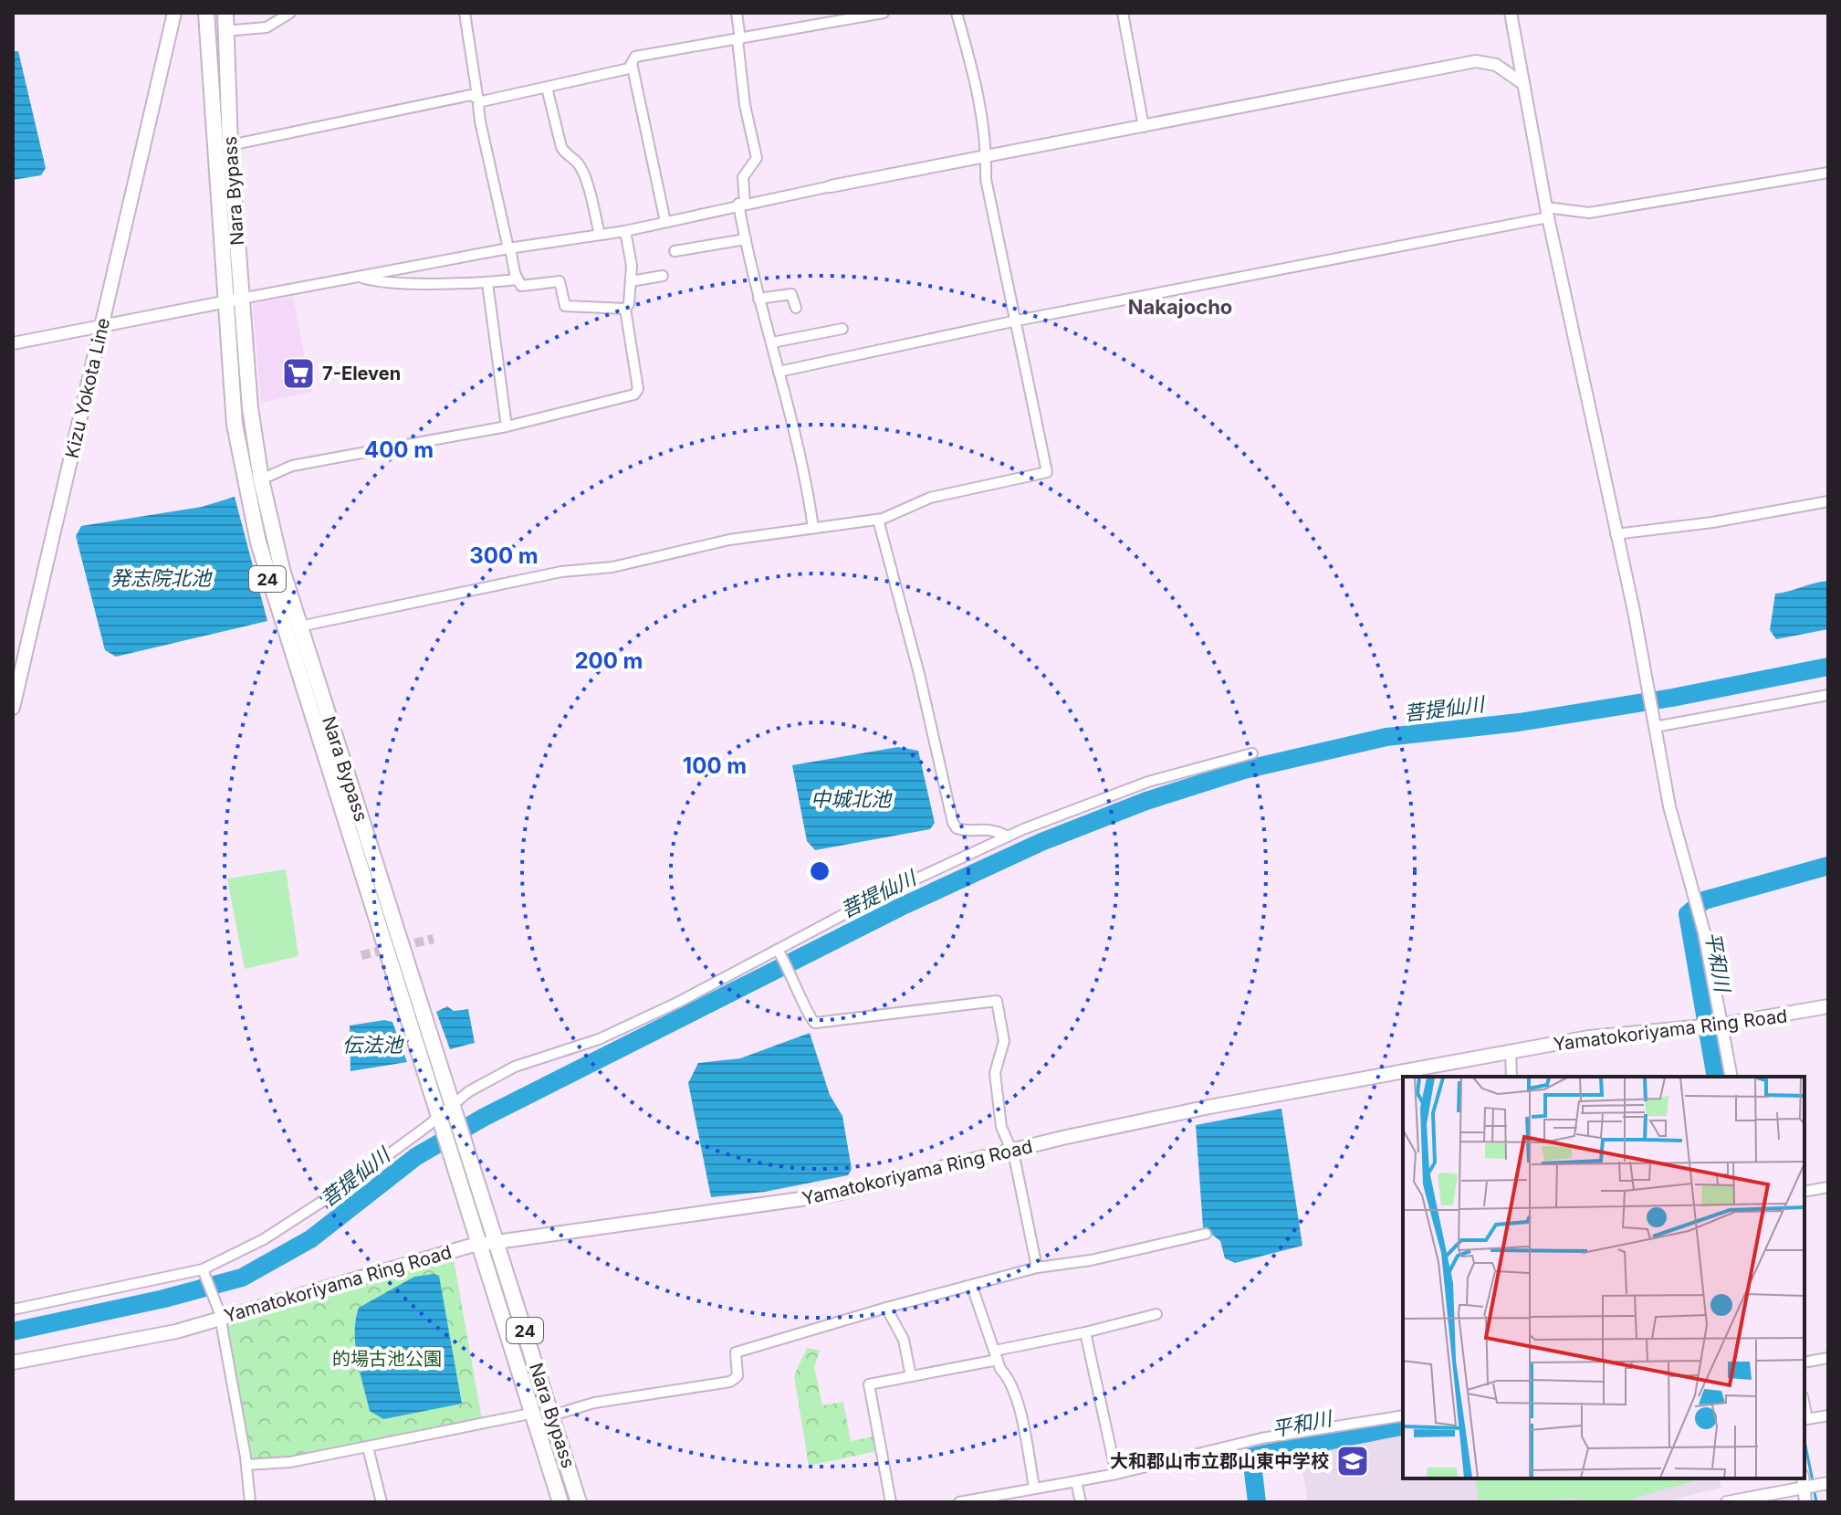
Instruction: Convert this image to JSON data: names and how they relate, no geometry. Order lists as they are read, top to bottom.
{
  "streets": {
    "highway": ["Nara Bypass", "24"],
    "main road": ["Kizu Yokota Line", "Yamatokoriyama Ring Road"]
  },
  "crossings": [
    ["Nara Bypass", "Yamatokoriyama Ring Road"]
  ],
  "districts": ["Nakajocho"],
  "water": [
    "発志院北池",
    "菩提仙川",
    "中城北池",
    "平和川",
    "伝法池"
  ],
  "parks": ["的場古池公園"],
  "places": {
    "supermarket": ["7-Eleven"],
    "school or university": ["大和郡山市立郡山東中学校"]
  },
  "rings": [
    "400 m",
    "300 m",
    "200 m",
    "100 m"
  ]
}
